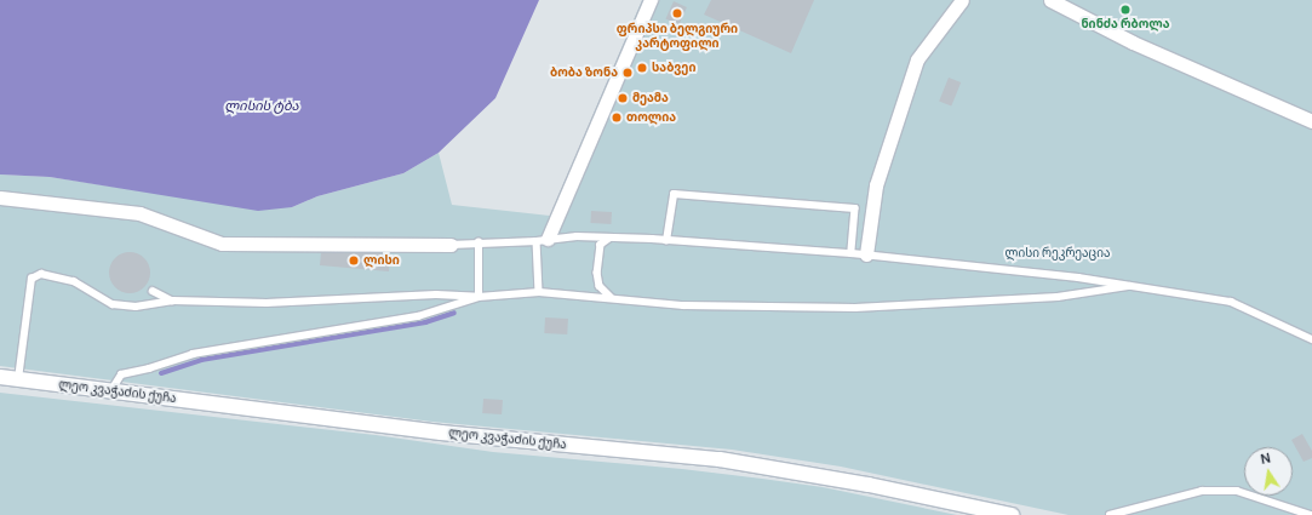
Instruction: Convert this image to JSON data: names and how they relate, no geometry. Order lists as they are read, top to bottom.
{
  "streets": {
    "main road": ["ლეო კვაჭაძის ქუჩა"]
  },
  "water": ["ლისის ტბა"],
  "parks": ["ლისი რეკრეაცია"],
  "places": [
    "ნინძა რბოლა",
    "ფრიპსი ბელგიური კარტოფილი",
    "საბვეი",
    "ბობა ზონა",
    "მეამა",
    "თოლია",
    "ლისი"
  ],
  "north": "top"
}
